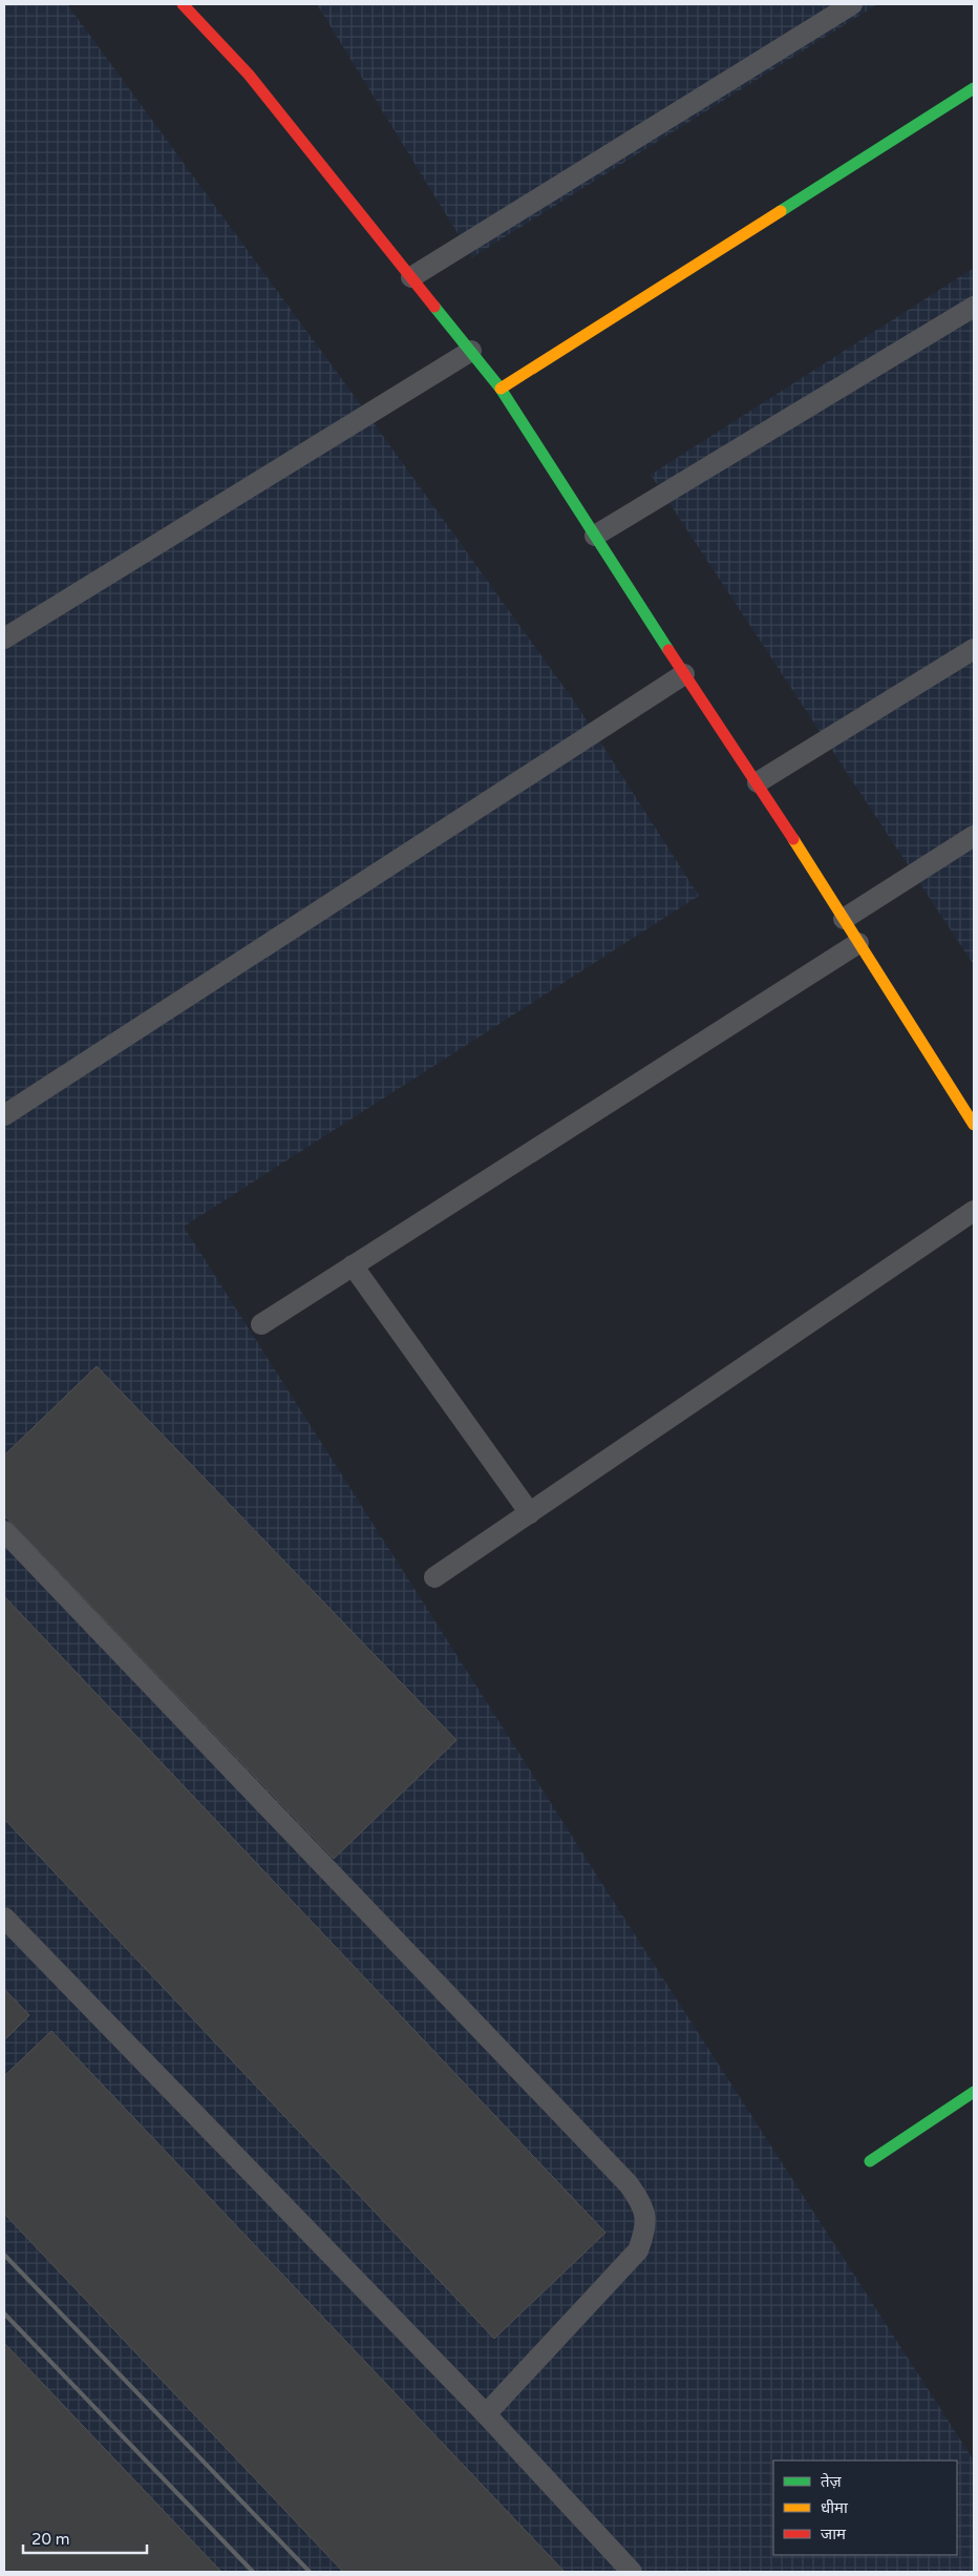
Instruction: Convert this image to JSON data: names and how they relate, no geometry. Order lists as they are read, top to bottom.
{
  "legend": ["तेज़", "धीमा", "जाम"],
  "scale_bar": "20 m"
}
